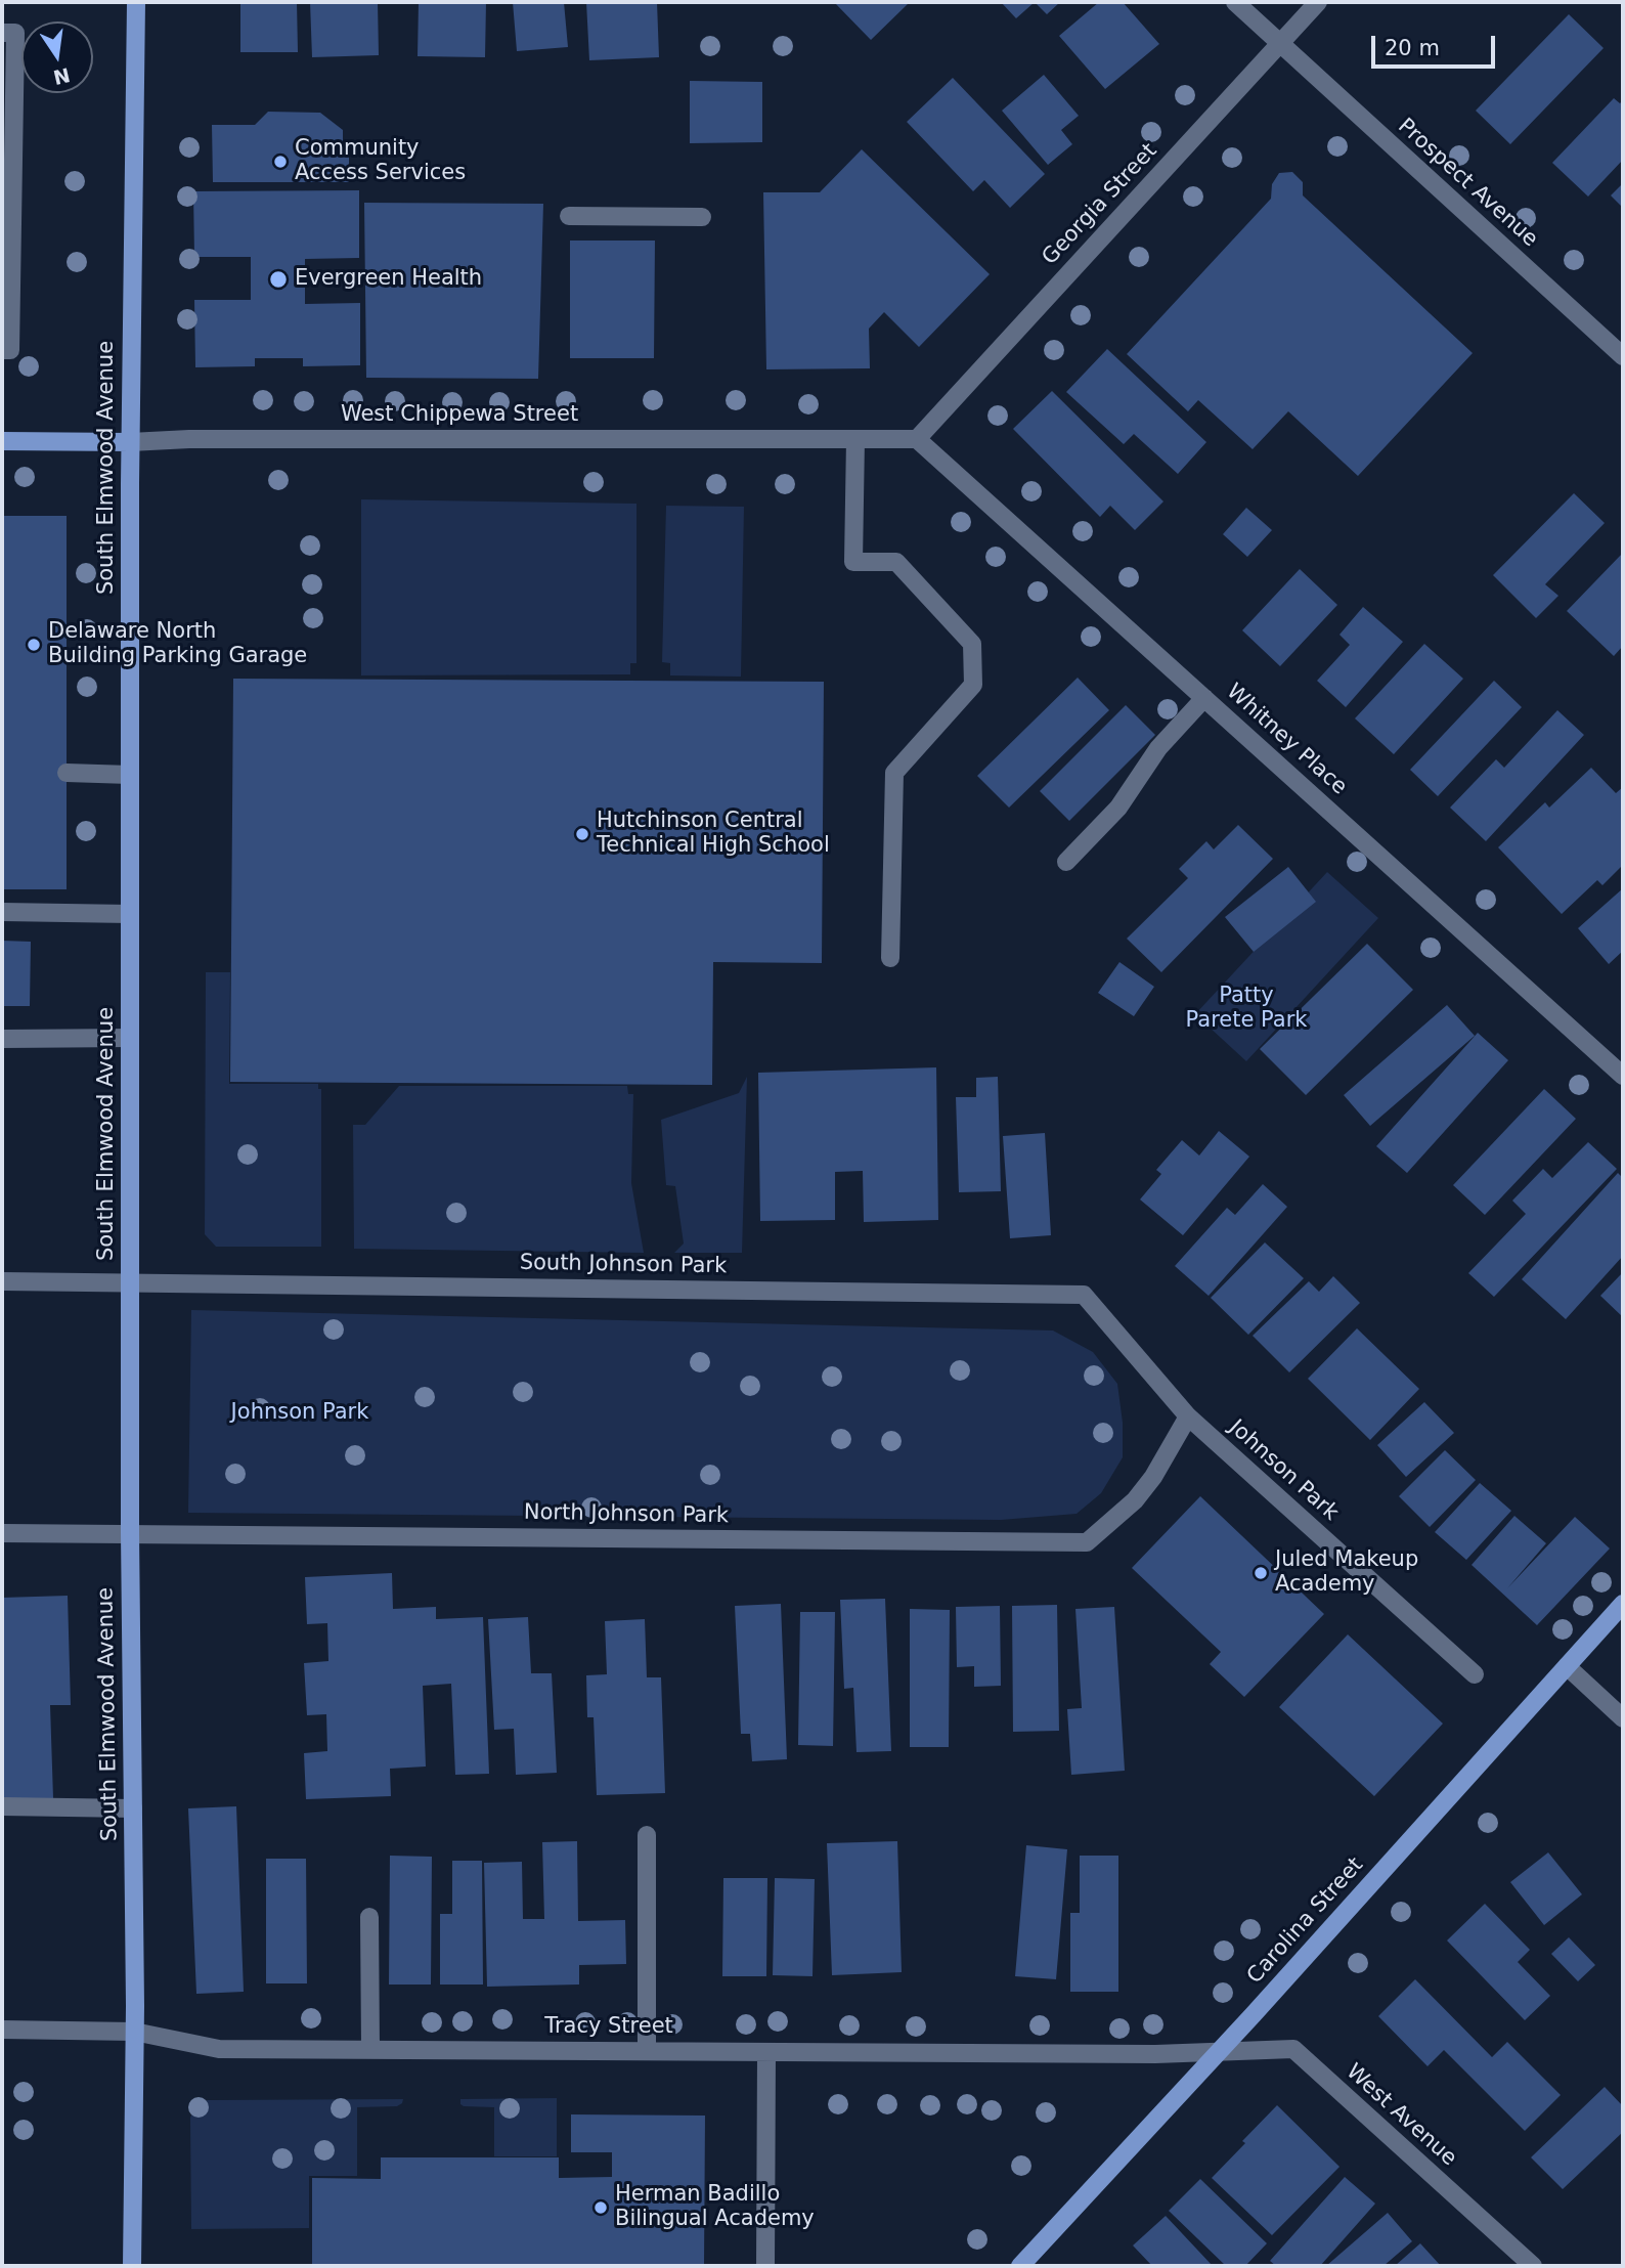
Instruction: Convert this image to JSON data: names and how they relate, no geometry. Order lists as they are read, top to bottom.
{
  "streets": {
    "main road": ["West Chippewa Street", "South Elmwood Avenue", "Carolina Street"],
    "street": [
      "Prospect Avenue",
      "Georgia Street",
      "Whitney Place",
      "South Johnson Park",
      "Johnson Park",
      "North Johnson Park",
      "Tracy Street",
      "West Avenue"
    ]
  },
  "crossings": [
    ["Prospect Avenue", "Georgia Street"],
    ["Georgia Street", "West Chippewa Street"],
    ["Georgia Street", "Whitney Place"],
    ["West Chippewa Street", "South Elmwood Avenue"],
    ["West Chippewa Street", "Whitney Place"],
    ["South Elmwood Avenue", "South Johnson Park"],
    ["South Elmwood Avenue", "North Johnson Park"],
    ["South Elmwood Avenue", "Tracy Street"],
    ["South Johnson Park", "Johnson Park"],
    ["South Johnson Park", "North Johnson Park"],
    ["Johnson Park", "North Johnson Park"],
    ["Carolina Street", "Tracy Street"],
    ["Carolina Street", "West Avenue"],
    ["Tracy Street", "West Avenue"]
  ],
  "parks": ["Patty Parete Park", "Johnson Park"],
  "places": [
    "Community Access Services",
    "Evergreen Health",
    "Delaware North Building Parking Garage",
    "Hutchinson Central Technical High School",
    "Juled Makeup Academy",
    "Herman Badillo Bilingual Academy"
  ],
  "scale_bar": "20 m",
  "north": "bottom"
}
